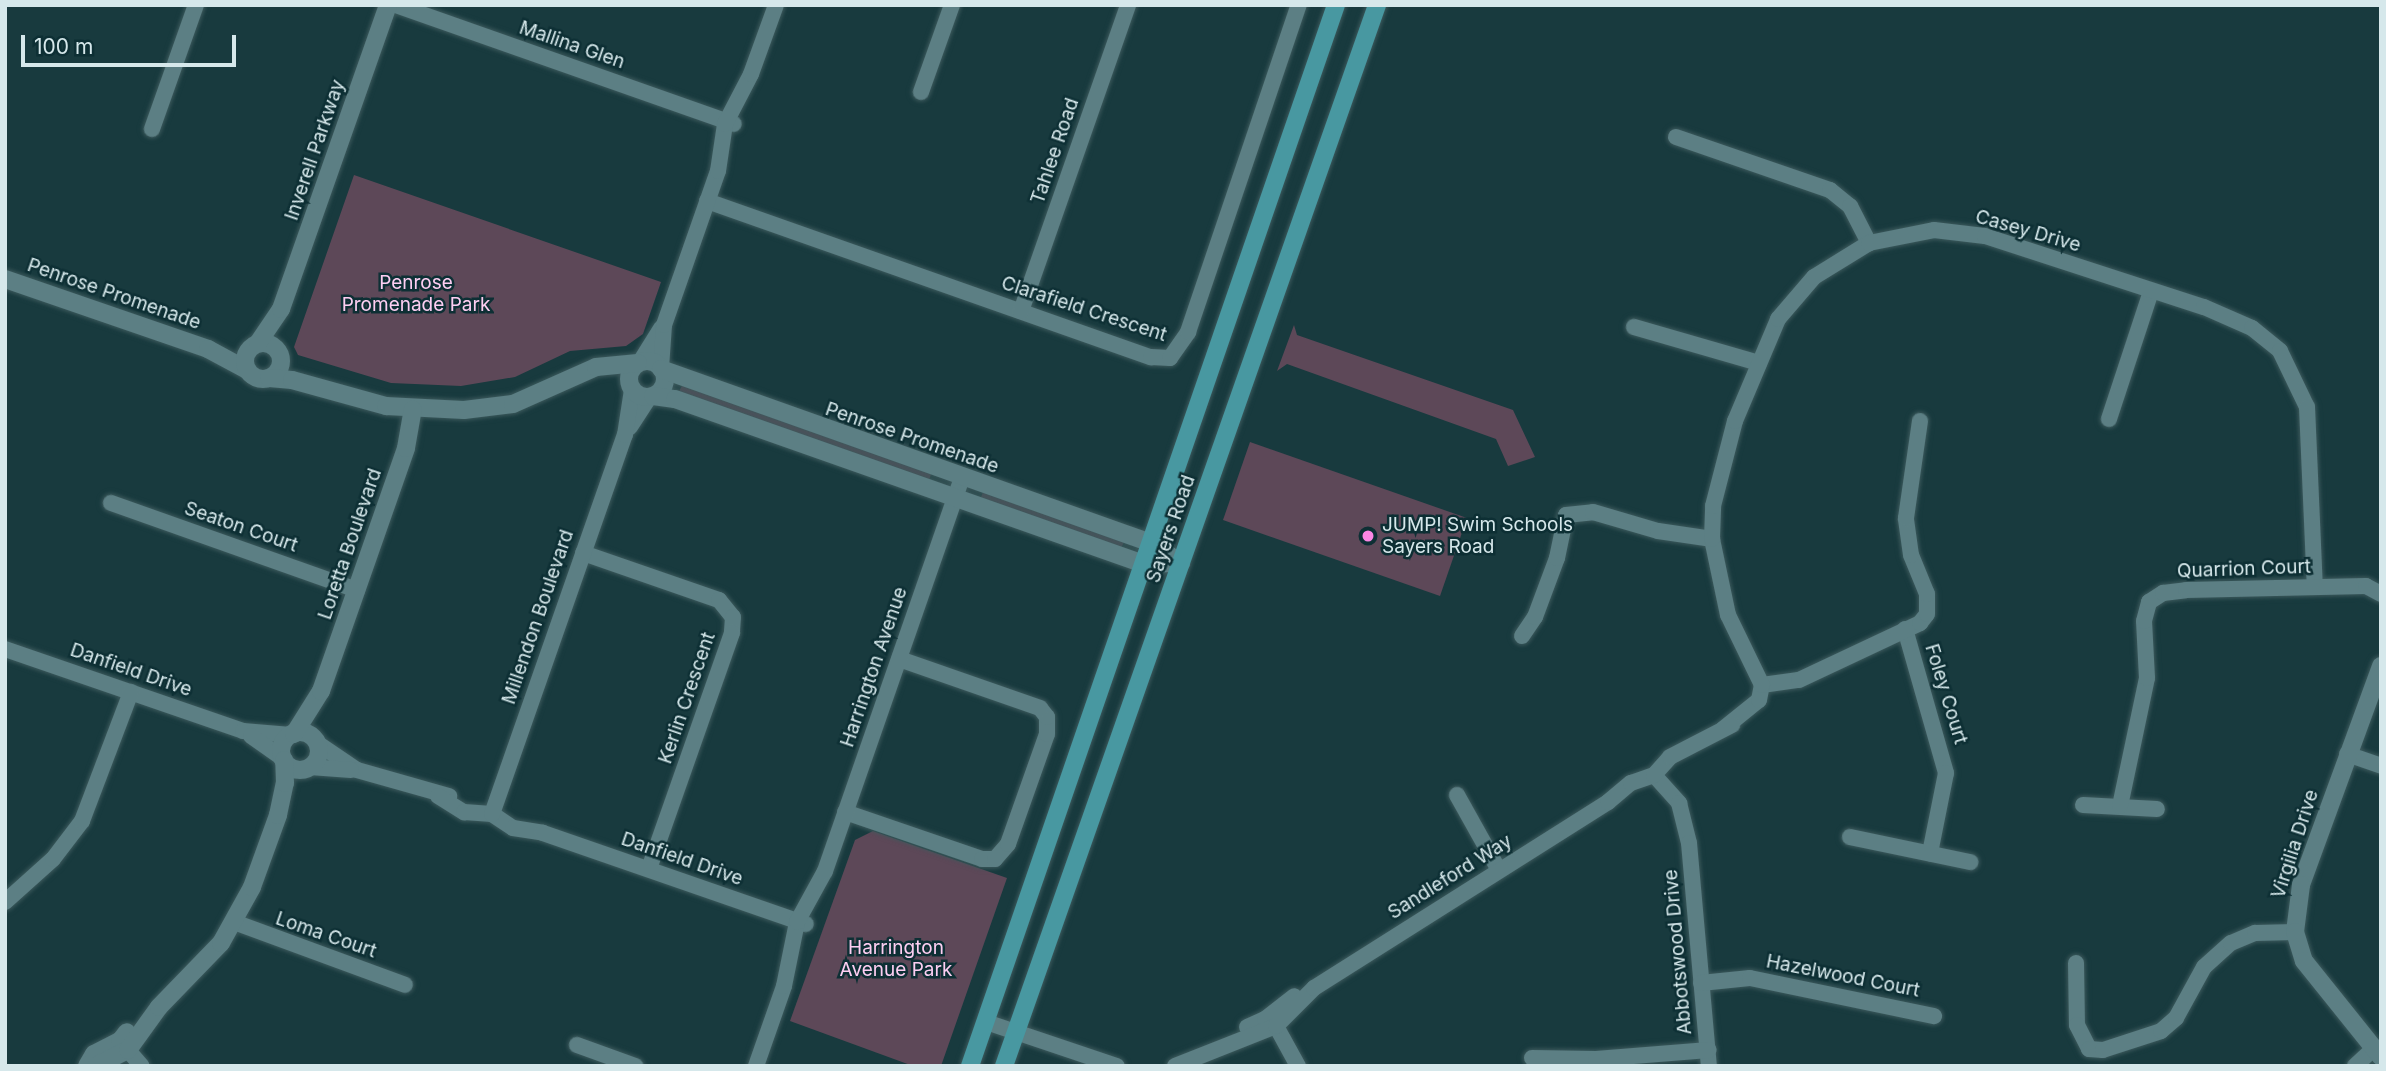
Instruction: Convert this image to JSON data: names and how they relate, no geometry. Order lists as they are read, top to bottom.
{
  "streets": {
    "main road": ["Sayers Road"],
    "street": [
      "Mallina Glen",
      "Inverell Parkway",
      "Tahlee Road",
      "Casey Drive",
      "Penrose Promenade",
      "Clarafield Crescent",
      "Seaton Court",
      "Loretta Boulevard",
      "Quarrion Court",
      "Millendon Boulevard",
      "Harrington Avenue",
      "Danfield Drive",
      "Foley Court",
      "Kerlin Crescent",
      "Virgilia Drive",
      "Sandleford Way",
      "Loma Court",
      "Abbotswood Drive",
      "Hazelwood Court"
    ]
  },
  "crossings": [
    ["Inverell Parkway", "Penrose Promenade"],
    ["Tahlee Road", "Clarafield Crescent"],
    ["Casey Drive", "Quarrion Court"],
    ["Casey Drive", "Sandleford Way"],
    ["Penrose Promenade", "Sayers Road"],
    ["Penrose Promenade", "Millendon Boulevard"],
    ["Penrose Promenade", "Harrington Avenue"],
    ["Seaton Court", "Loretta Boulevard"],
    ["Loretta Boulevard", "Danfield Drive"],
    ["Millendon Boulevard", "Danfield Drive"],
    ["Millendon Boulevard", "Kerlin Crescent"],
    ["Harrington Avenue", "Danfield Drive"],
    ["Danfield Drive", "Kerlin Crescent"],
    ["Sandleford Way", "Abbotswood Drive"],
    ["Abbotswood Drive", "Hazelwood Court"]
  ],
  "parks": ["Penrose Promenade Park", "Harrington Avenue Park"],
  "places": ["JUMP! Swim Schools Sayers Road"],
  "scale_bar": "100 m"
}
